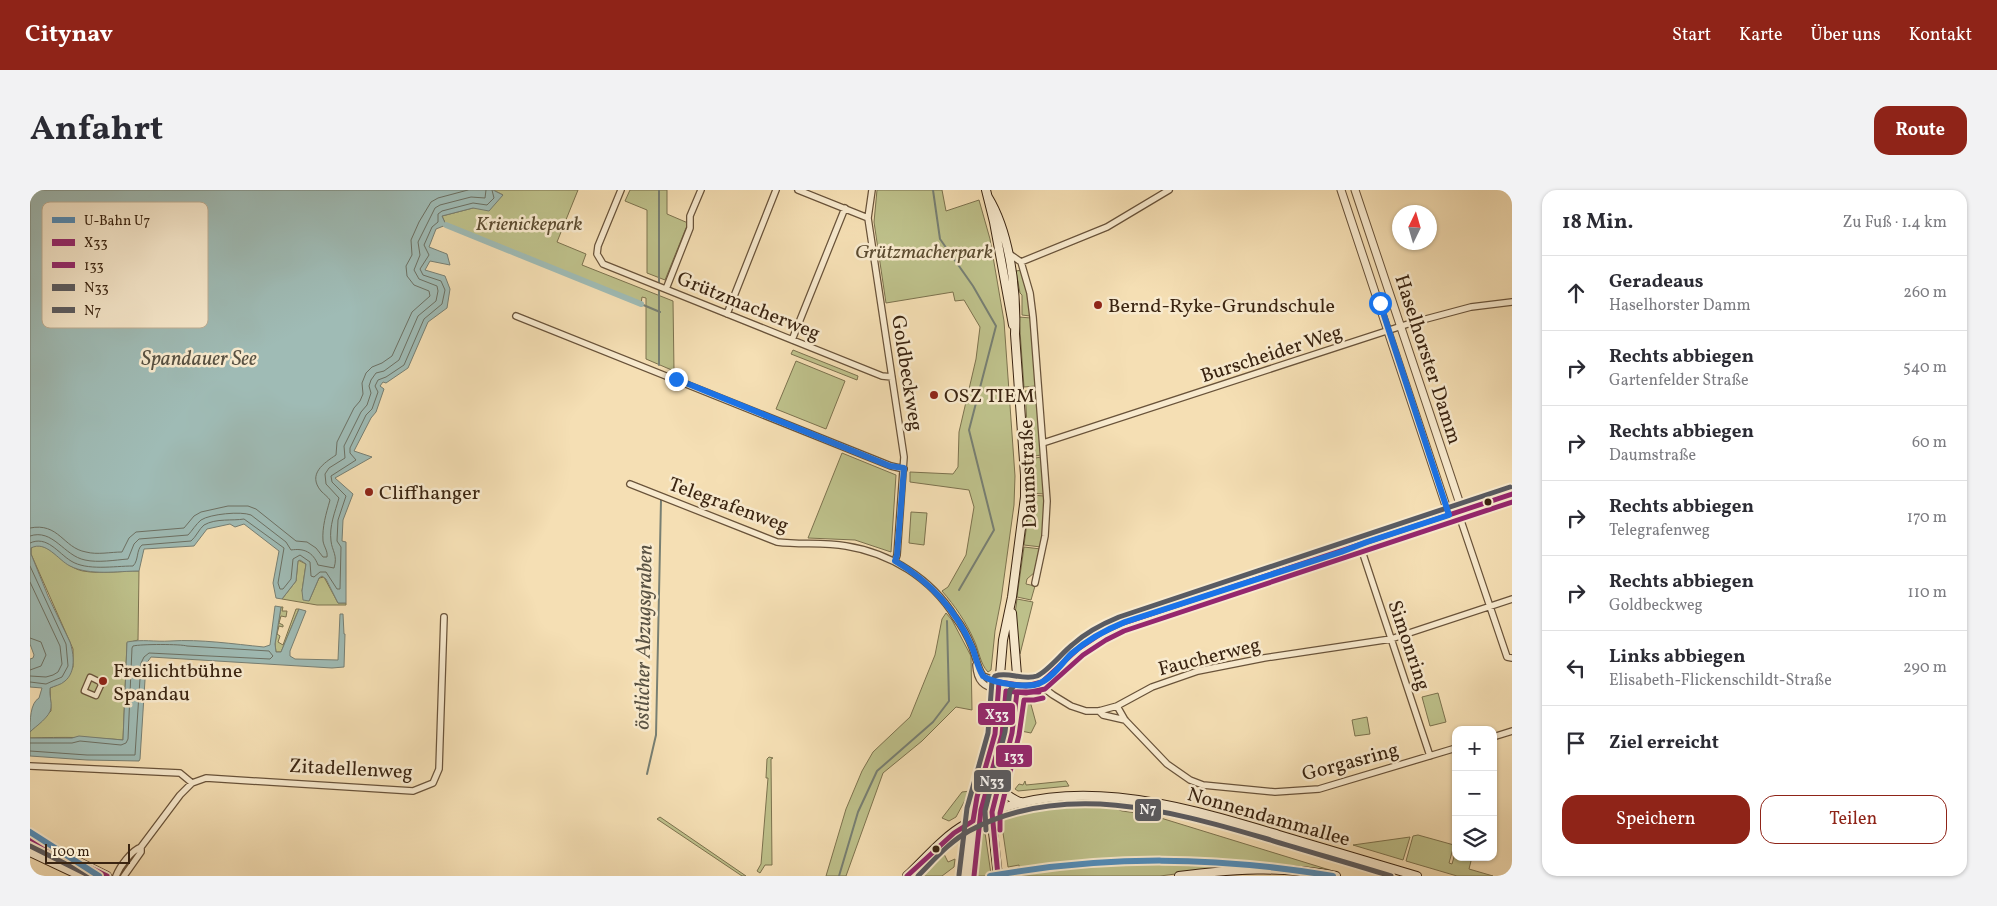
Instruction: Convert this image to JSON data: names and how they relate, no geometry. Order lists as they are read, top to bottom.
{
  "streets": {
    "main road": ["Daumstraße", "Nonnendammallee"],
    "street": [
      "Grützmacherweg",
      "Burscheider Weg",
      "Haselhorster Damm",
      "Goldbeckweg",
      "Telegrafenweg",
      "Simonring",
      "Faucherweg",
      "Gorgasring",
      "Zitadellenweg"
    ]
  },
  "crossings": [
    ["Grützmacherweg", "Goldbeckweg"],
    ["Burscheider Weg", "Haselhorster Damm"],
    ["Burscheider Weg", "Daumstraße"],
    ["Goldbeckweg", "Telegrafenweg"],
    ["Daumstraße", "Telegrafenweg"],
    ["Daumstraße", "Nonnendammallee"],
    ["Simonring", "Faucherweg"],
    ["Simonring", "Gorgasring"],
    ["Faucherweg", "Gorgasring"]
  ],
  "water": ["Spandauer See", "östlicher Abzugsgraben"],
  "parks": ["Krienickepark", "Grützmacherpark"],
  "places": [
    "Bernd-Ryke-Grundschule",
    "OSZ TIEM",
    "Cliffhanger",
    "Freilichtbühne Spandau"
  ],
  "lines": [
    "transit line N33",
    "transit line X33",
    "transit line 133",
    "transit line N7",
    "metro line U7"
  ],
  "legend": [
    "U-Bahn U7",
    "X33",
    "133",
    "N33",
    "N7"
  ],
  "scale_bar": "100 m",
  "north": "top",
  "page": {
    "header": "Citynav",
    "nav": [
      "Start",
      "Karte",
      "Über uns",
      "Kontakt"
    ],
    "title": "Anfahrt",
    "buttons": [
      "Route",
      ["Speichern", "Teilen"]
    ],
    "heading": ["18 Min.", "Zu Fuß · 1.4 km"],
    "list": [
      ["Geradeaus", "Haselhorster Damm", "260 m"],
      ["Rechts abbiegen", "Gartenfelder Straße", "540 m"],
      ["Rechts abbiegen", "Daumstraße", "60 m"],
      ["Rechts abbiegen", "Telegrafenweg", "170 m"],
      ["Rechts abbiegen", "Goldbeckweg", "110 m"],
      ["Links abbiegen", "Elisabeth-Flickenschildt-Straße", "290 m"],
      "Ziel erreicht"
    ],
    "map_buttons": ["+", "−"],
    "scale": "100 m"
  }
}
